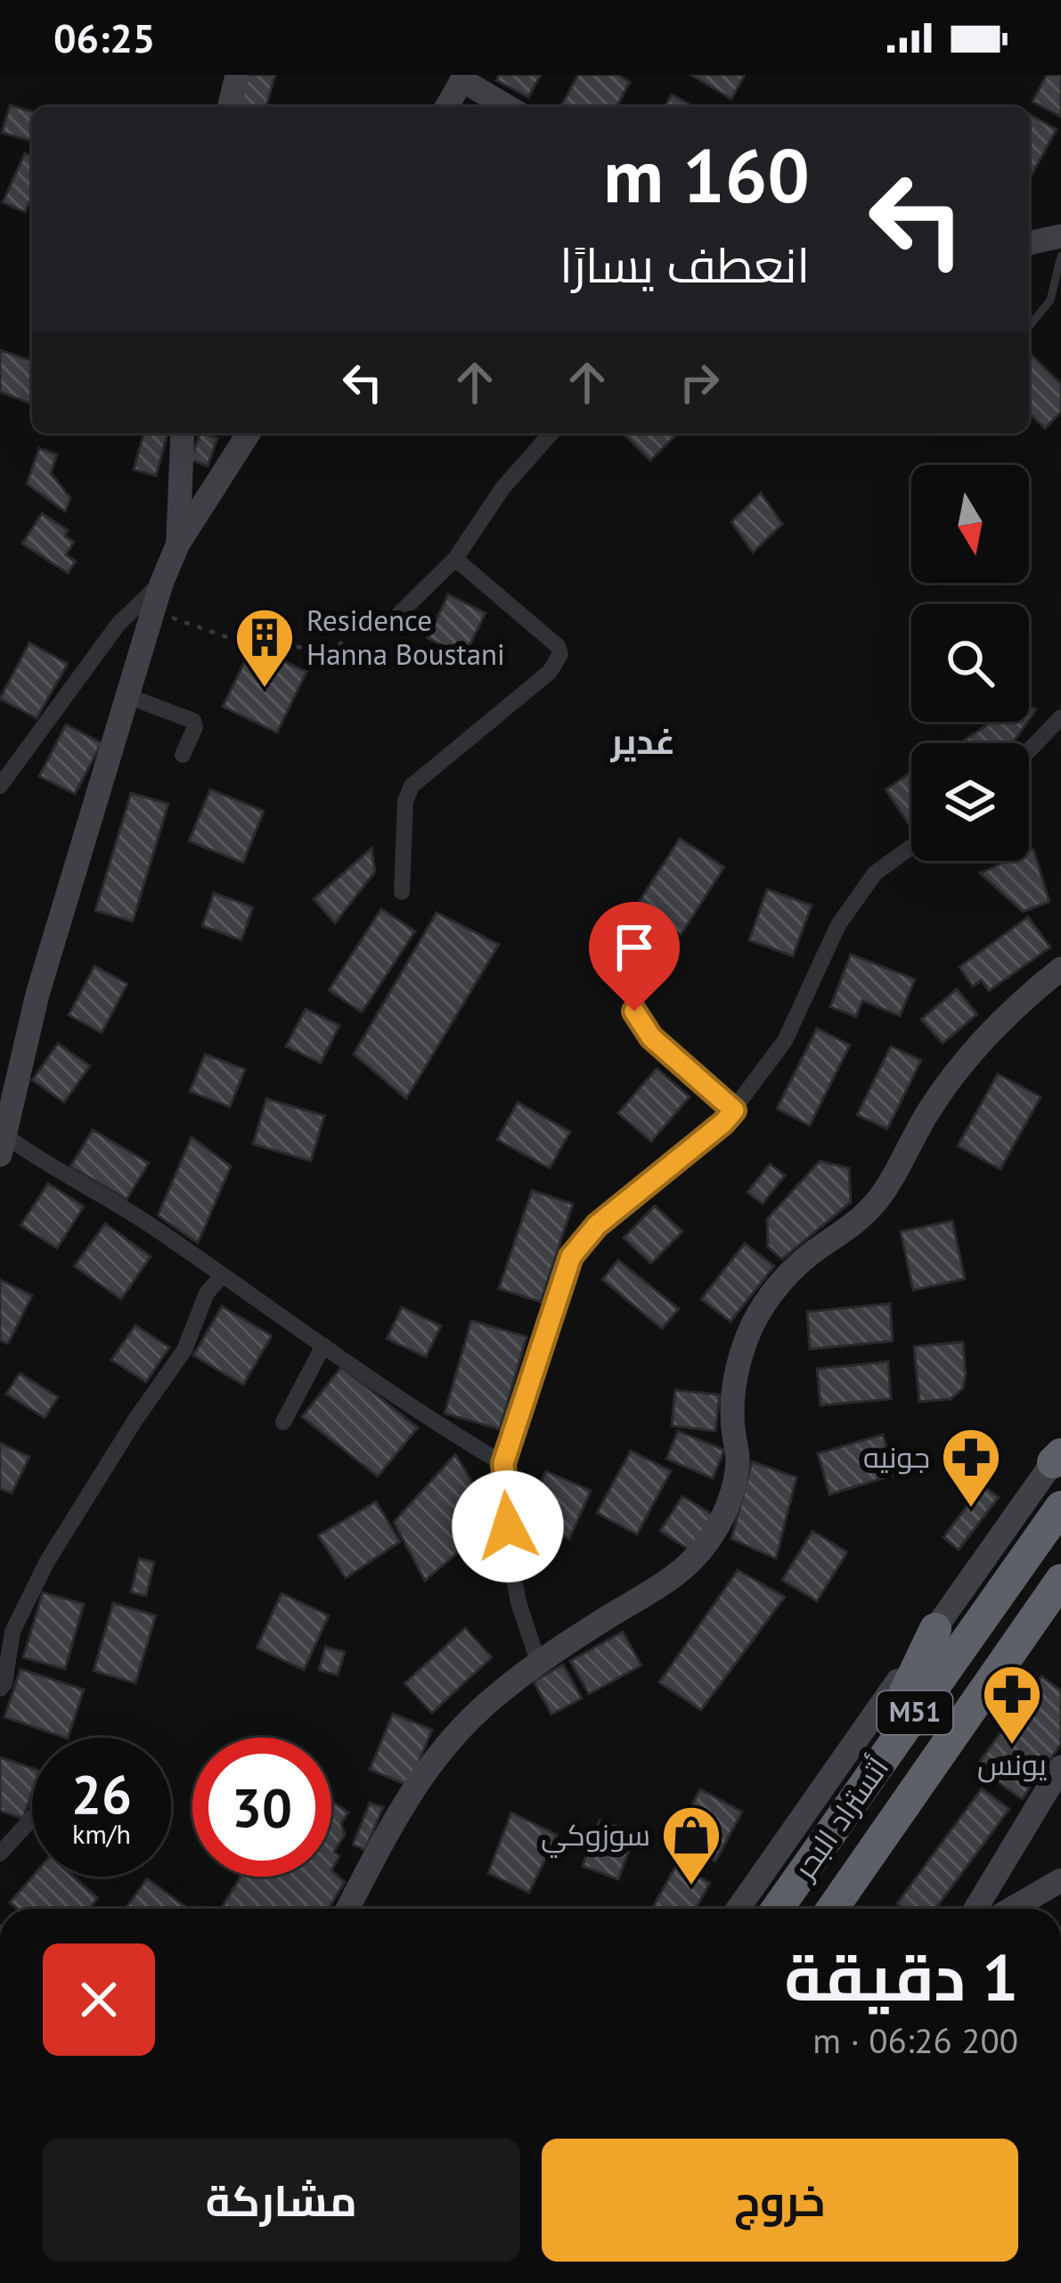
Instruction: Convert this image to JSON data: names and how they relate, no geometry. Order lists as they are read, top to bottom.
{
  "streets": {
    "highway": ["M51", "أتستراد البحر"]
  },
  "districts": ["غدير"],
  "places": {
    "building": ["Residence Hanna Boustani"],
    "pharmacy": ["جونيه", "يونس"],
    "shop": ["سوزوكي"]
  },
  "north": "bottom",
  "page": {
    "status": "06:25",
    "turn": ["160 m", "انعطف يسارًا"],
    "speed": "26 km/h",
    "limit": "30",
    "heading": ["1 دقيقة", "200 m · 06:26"],
    "buttons": ["خروج", "مشاركة"]
  }
}
